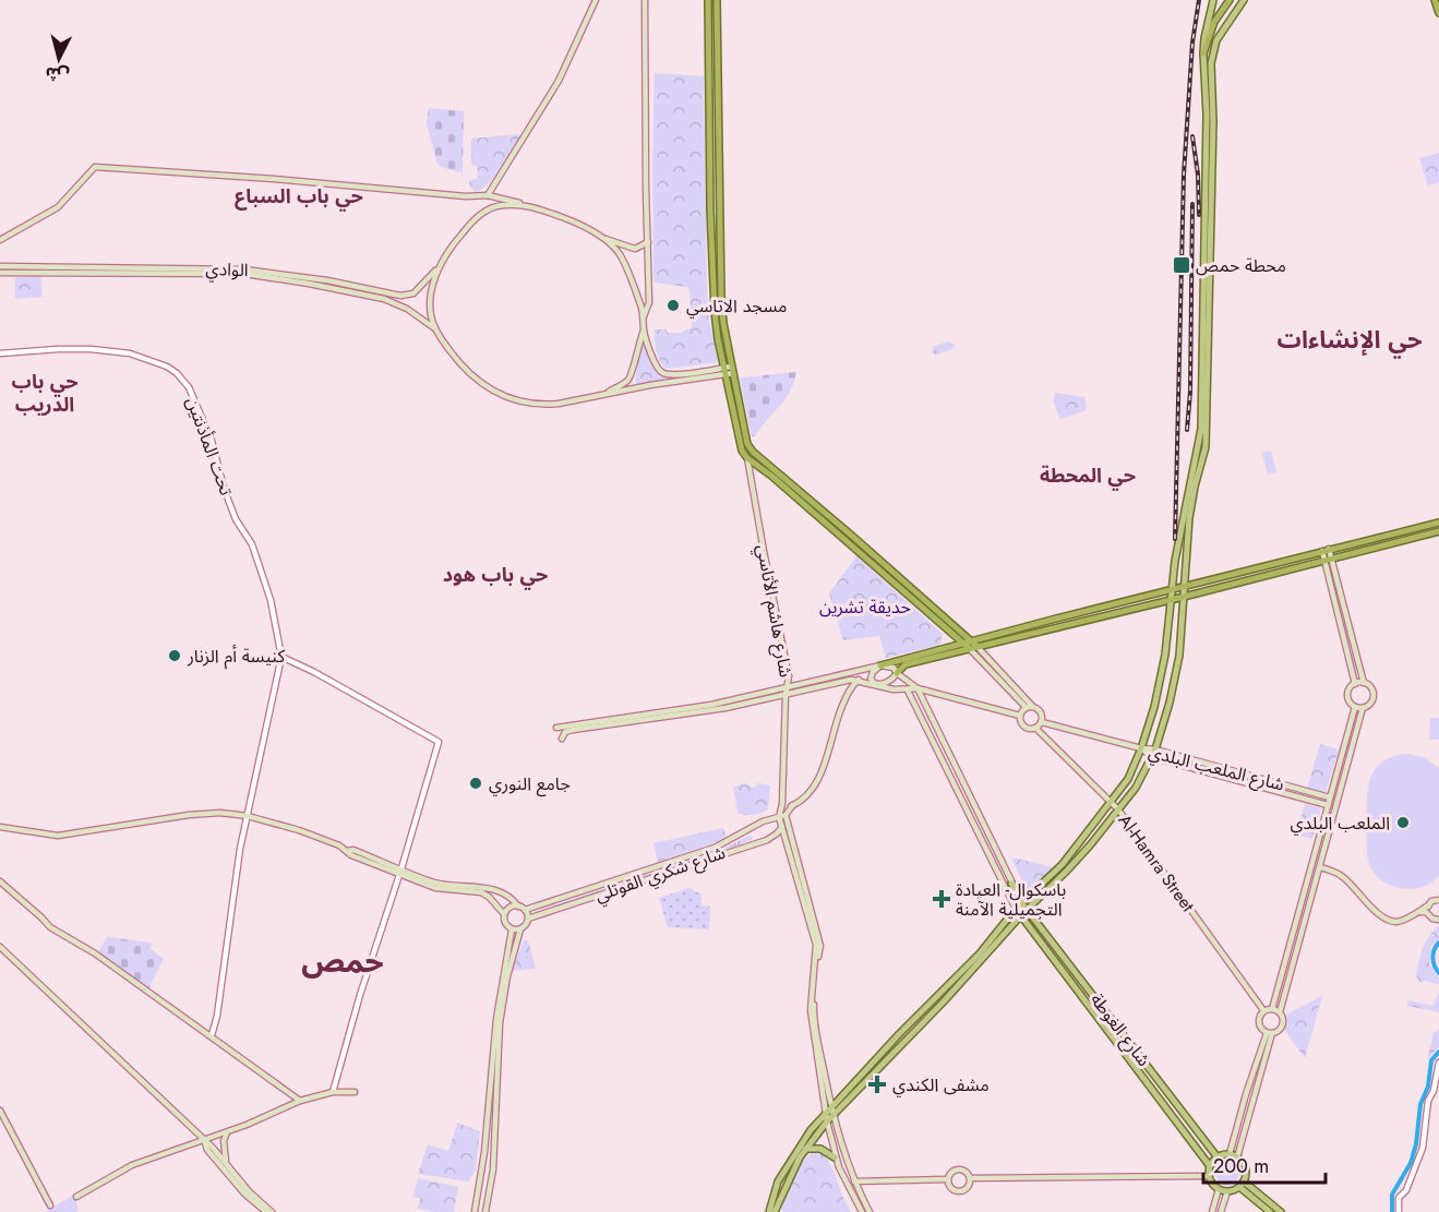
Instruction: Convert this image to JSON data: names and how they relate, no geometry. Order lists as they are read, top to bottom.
{
  "streets": {
    "main road": [
      "الوادي",
      "شارع هاشم الأتاسي",
      "شارع الملعب البلدي",
      "Al-Hamra Street",
      "شارع شكري القوتلي",
      "شارع الغوطة"
    ],
    "street": ["تحت المأذنتين"]
  },
  "crossings": [
    ["شارع هاشم الأتاسي", "شارع شكري القوتلي"]
  ],
  "districts": [
    "حي باب السباع",
    "حي الإنشاءات",
    "حي باب الدريب",
    "حي المحطة",
    "حي باب هود",
    "حمص"
  ],
  "parks": ["حديقة تشرين"],
  "places": {
    "transit": ["محطة حمص"],
    "other": [
      "مسجد الاتاسي",
      "كنيسة أم الزنار",
      "جامع النوري",
      "الملعب البلدي"
    ],
    "health": ["باسكوال- العيادة التجميلية الآمنة", "مشفى الكندي"]
  },
  "scale_bar": "200 m",
  "north": "bottom"
}
